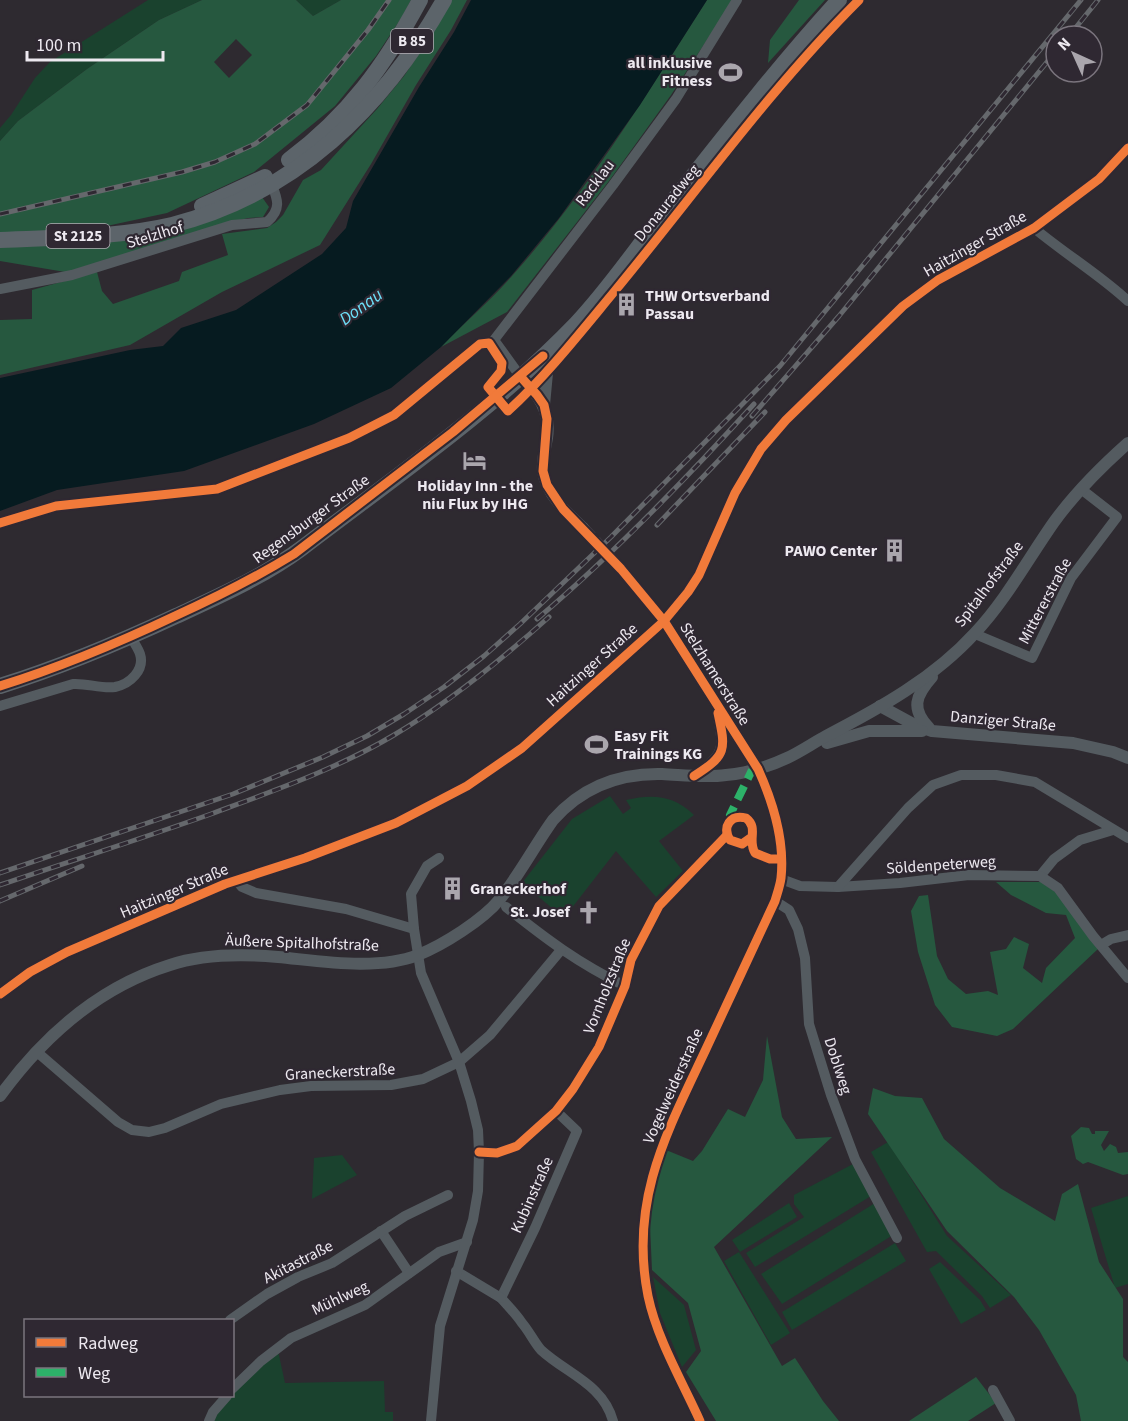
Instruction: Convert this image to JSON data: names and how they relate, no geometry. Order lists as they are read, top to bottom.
{
  "streets": {
    "main road": ["B 85", "St 2125", "Regensburger Straße"],
    "street": [
      "Racklau",
      "Stelzlhof",
      "Haitzinger Straße",
      "Spitalhofstraße",
      "Mittererstraße",
      "Stelzhamerstraße",
      "Danziger Straße",
      "Söldenpeterweg",
      "Äußere Spitalhofstraße",
      "Vornholzstraße",
      "Doblweg",
      "Graneckerstraße",
      "Vogelweiderstraße",
      "Kubinstraße",
      "Akitastraße",
      "Mühlweg"
    ],
    "cycle path": ["Donauradweg"]
  },
  "crossings": [
    ["B 85", "St 2125"],
    ["Racklau", "Regensburger Straße"],
    ["Stelzlhof", "St 2125"],
    ["Haitzinger Straße", "Stelzhamerstraße"],
    ["Spitalhofstraße", "Mittererstraße"],
    ["Spitalhofstraße", "Stelzhamerstraße"],
    ["Spitalhofstraße", "Danziger Straße"],
    ["Spitalhofstraße", "Äußere Spitalhofstraße"],
    ["Spitalhofstraße", "Vogelweiderstraße"],
    ["Stelzhamerstraße", "Äußere Spitalhofstraße"],
    ["Stelzhamerstraße", "Vogelweiderstraße"],
    ["Söldenpeterweg", "Vogelweiderstraße"],
    ["Äußere Spitalhofstraße", "Graneckerstraße"],
    ["Äußere Spitalhofstraße", "Vogelweiderstraße"],
    ["Vornholzstraße", "Vogelweiderstraße"],
    ["Vornholzstraße", "Kubinstraße"],
    ["Doblweg", "Vogelweiderstraße"]
  ],
  "water": ["Donau"],
  "places": {
    "sports": ["all inklusive Fitness", "Easy Fit Trainings KG"],
    "building": ["THW Ortsverband Passau", "PAWO Center", "Graneckerhof"],
    "hotel": ["Holiday Inn - the niu Flux by IHG"],
    "church": ["St. Josef"]
  },
  "legend": ["Radweg", "Weg"],
  "scale_bar": "100 m",
  "north": "top left"
}
